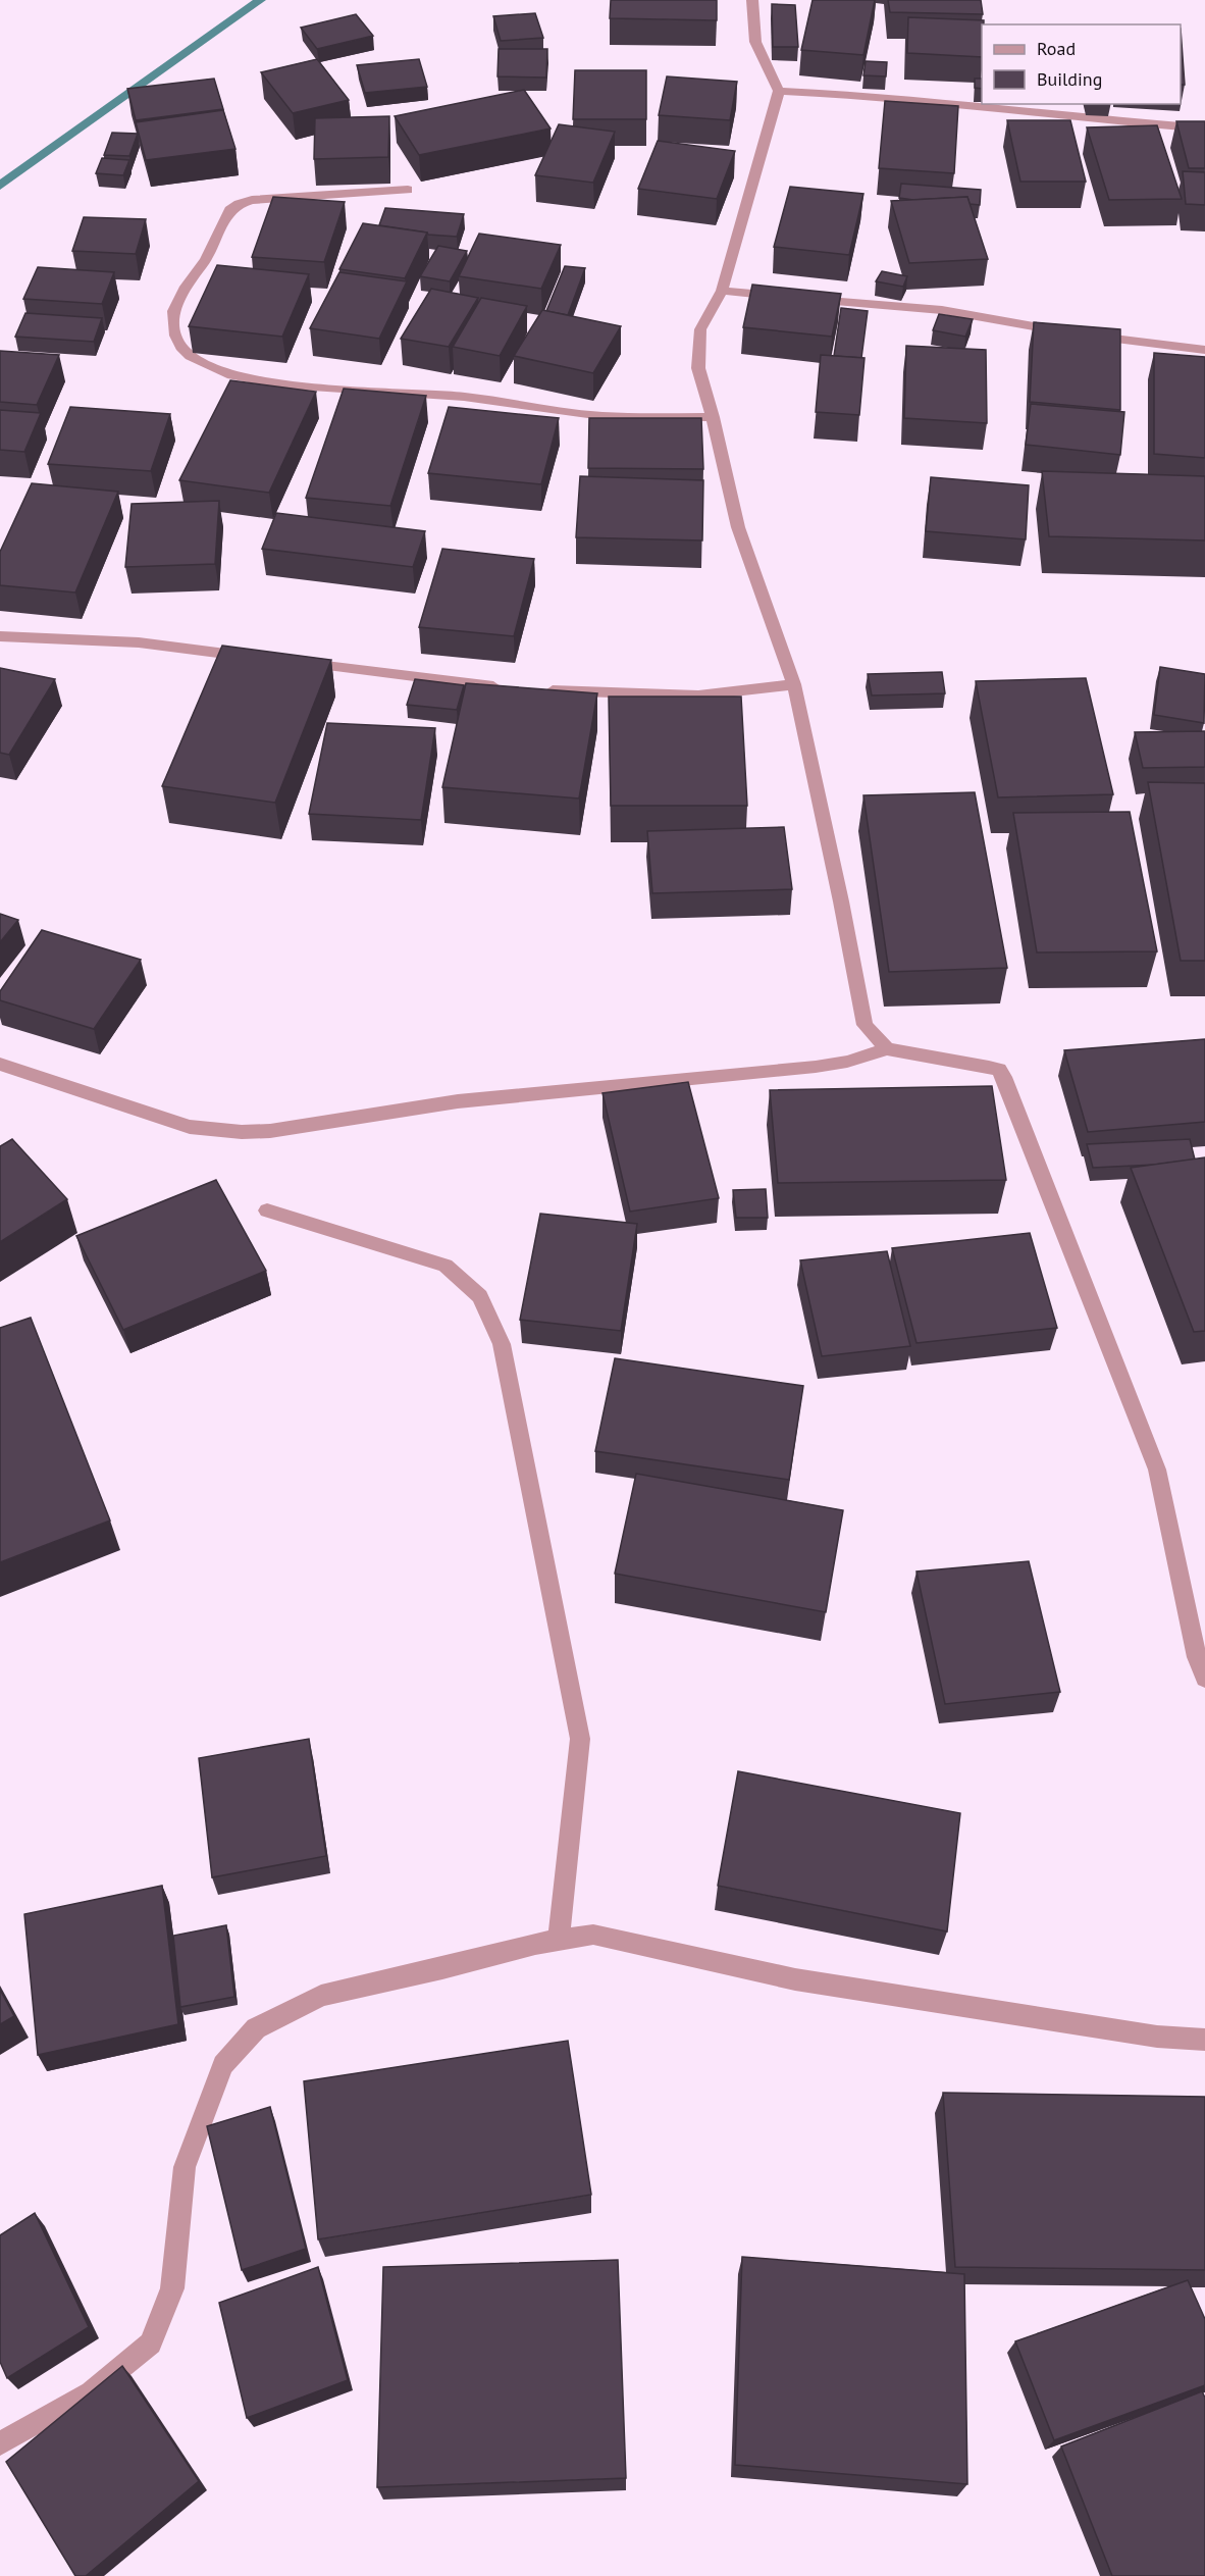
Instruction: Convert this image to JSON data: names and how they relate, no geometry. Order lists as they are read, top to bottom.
{
  "legend": ["Road", "Building"]
}
